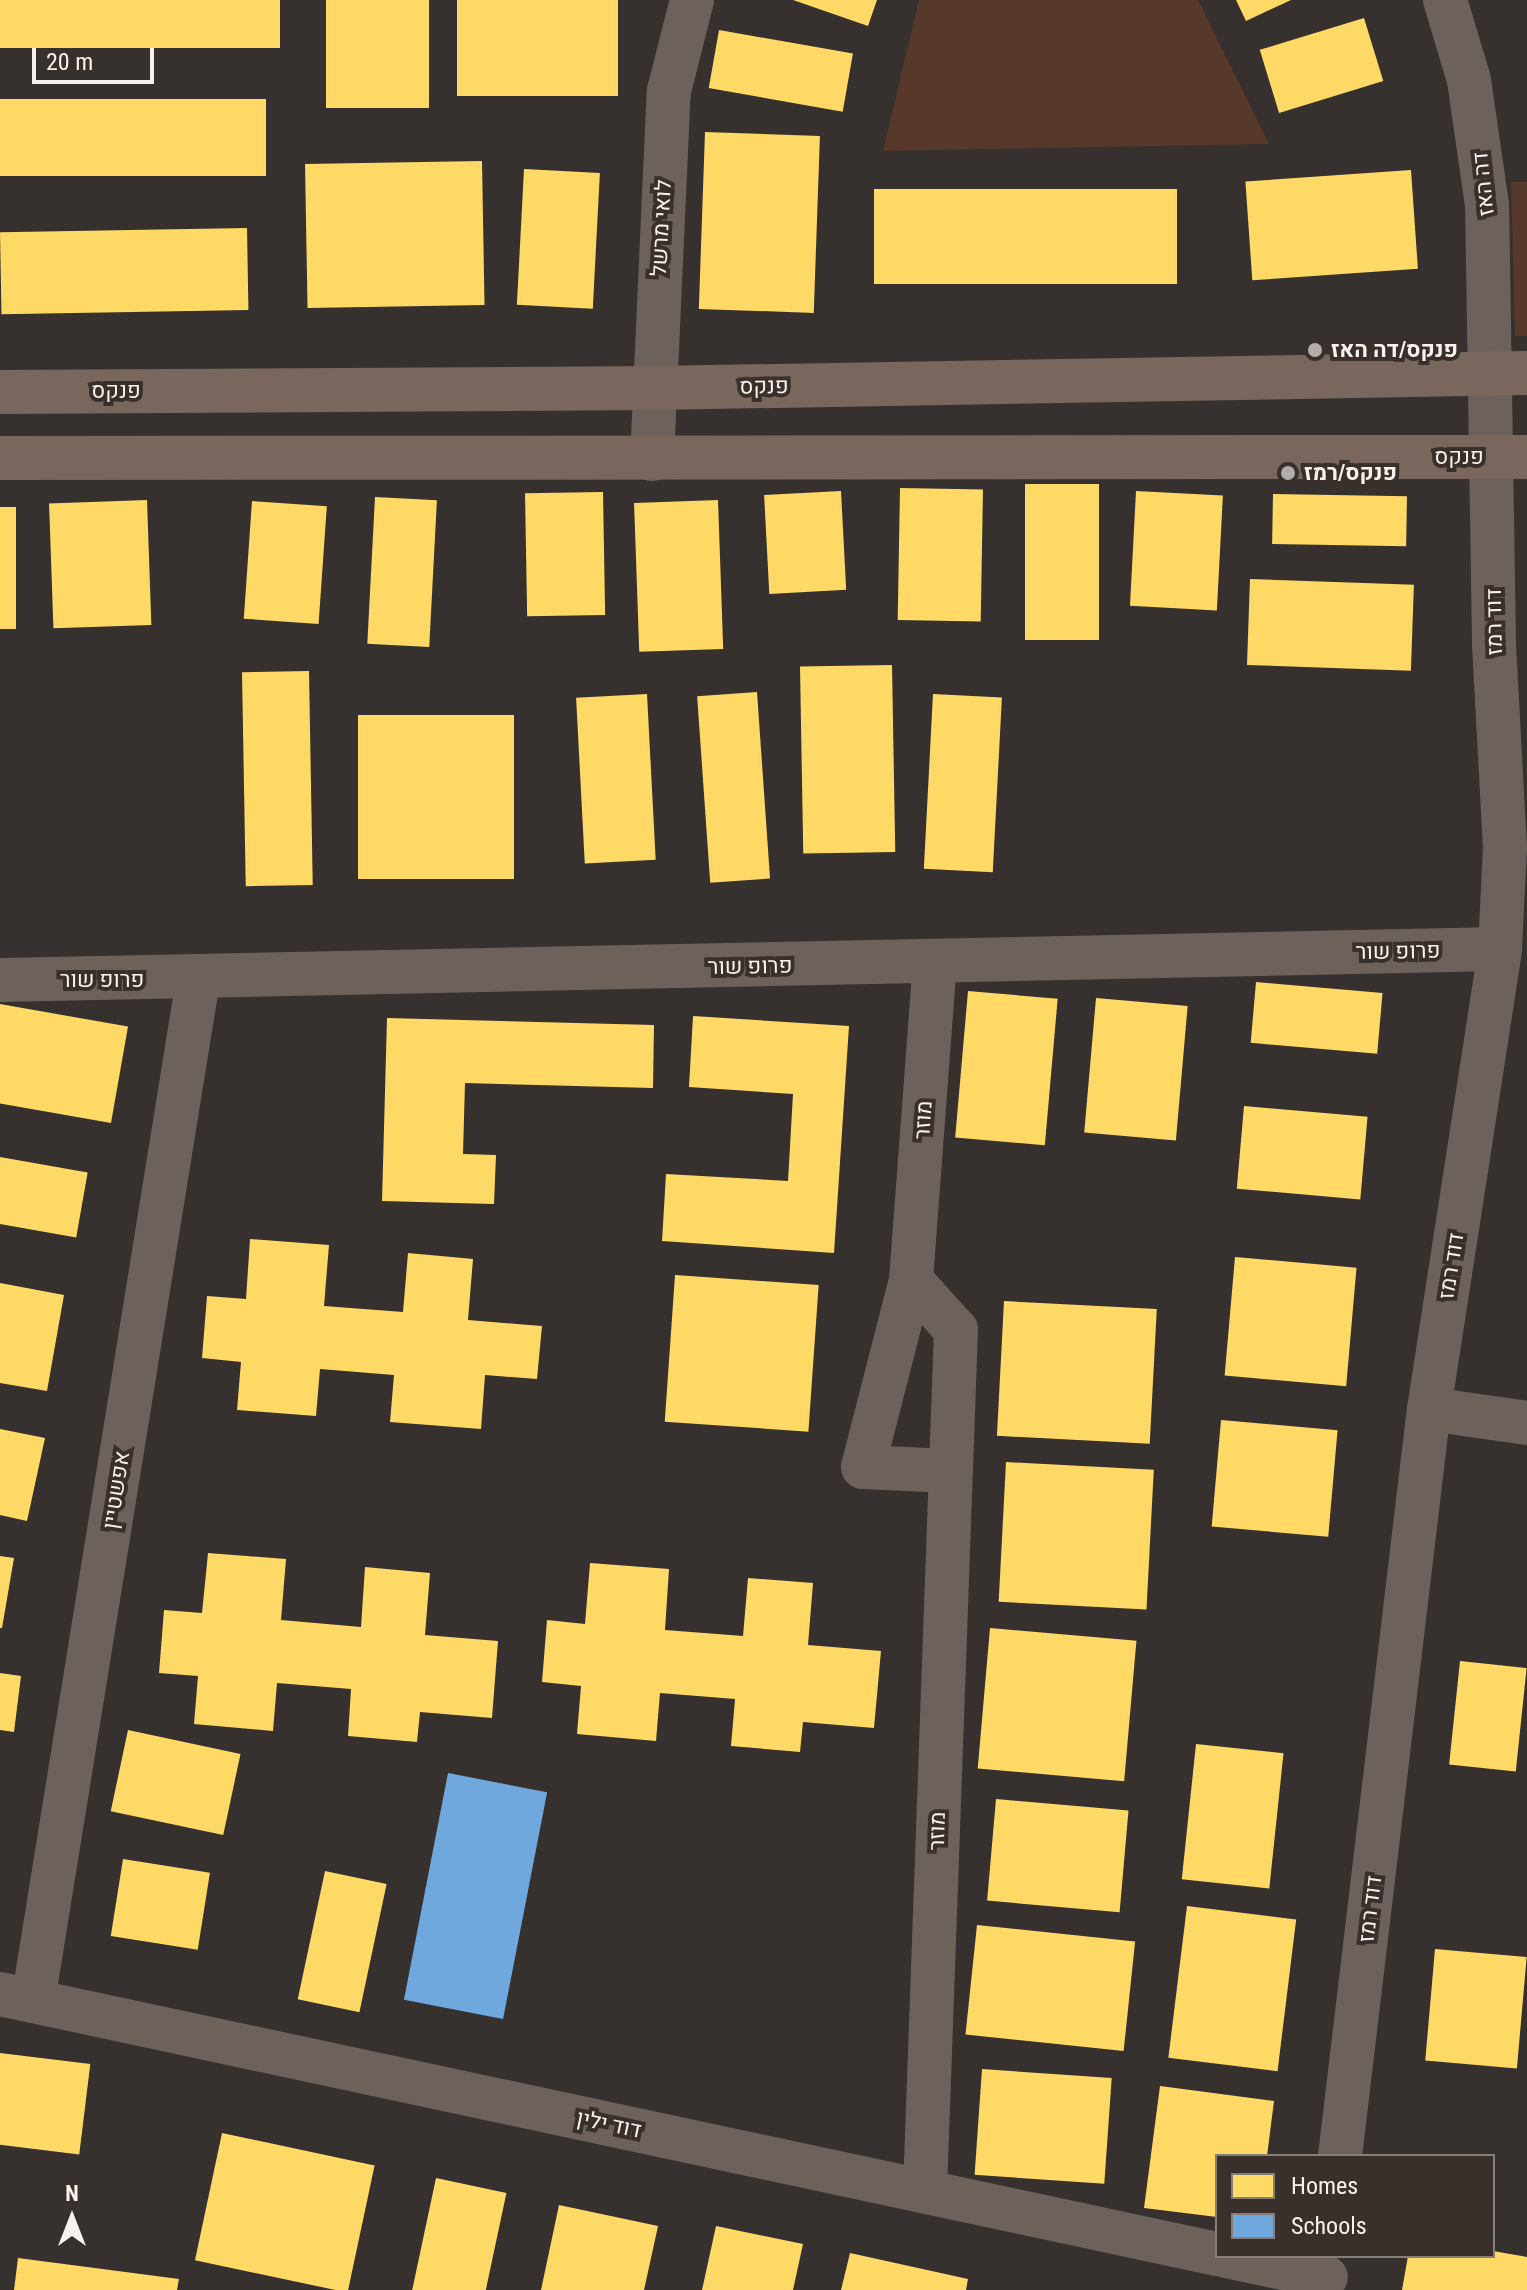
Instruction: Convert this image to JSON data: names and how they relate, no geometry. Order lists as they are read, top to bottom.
{
  "streets": {
    "main road": ["פנקס"],
    "street": [
      "דה האז",
      "לואי מרשל",
      "דוד רמז",
      "פרופ שור",
      "מוזר",
      "אפשטיין",
      "דוד ילין"
    ]
  },
  "crossings": [
    ["דה האז", "פנקס"],
    ["דה האז", "דוד רמז"],
    ["לואי מרשל", "פנקס"],
    ["פנקס", "דוד רמז"],
    ["דוד רמז", "פרופ שור"],
    ["פרופ שור", "מוזר"],
    ["פרופ שור", "אפשטיין"],
    ["מוזר", "דוד ילין"],
    ["אפשטיין", "דוד ילין"]
  ],
  "places": ["פנקס/דה האז", "פנקס/רמז"],
  "legend": ["Homes", "Schools"],
  "scale_bar": "20 m",
  "north": "top"
}
